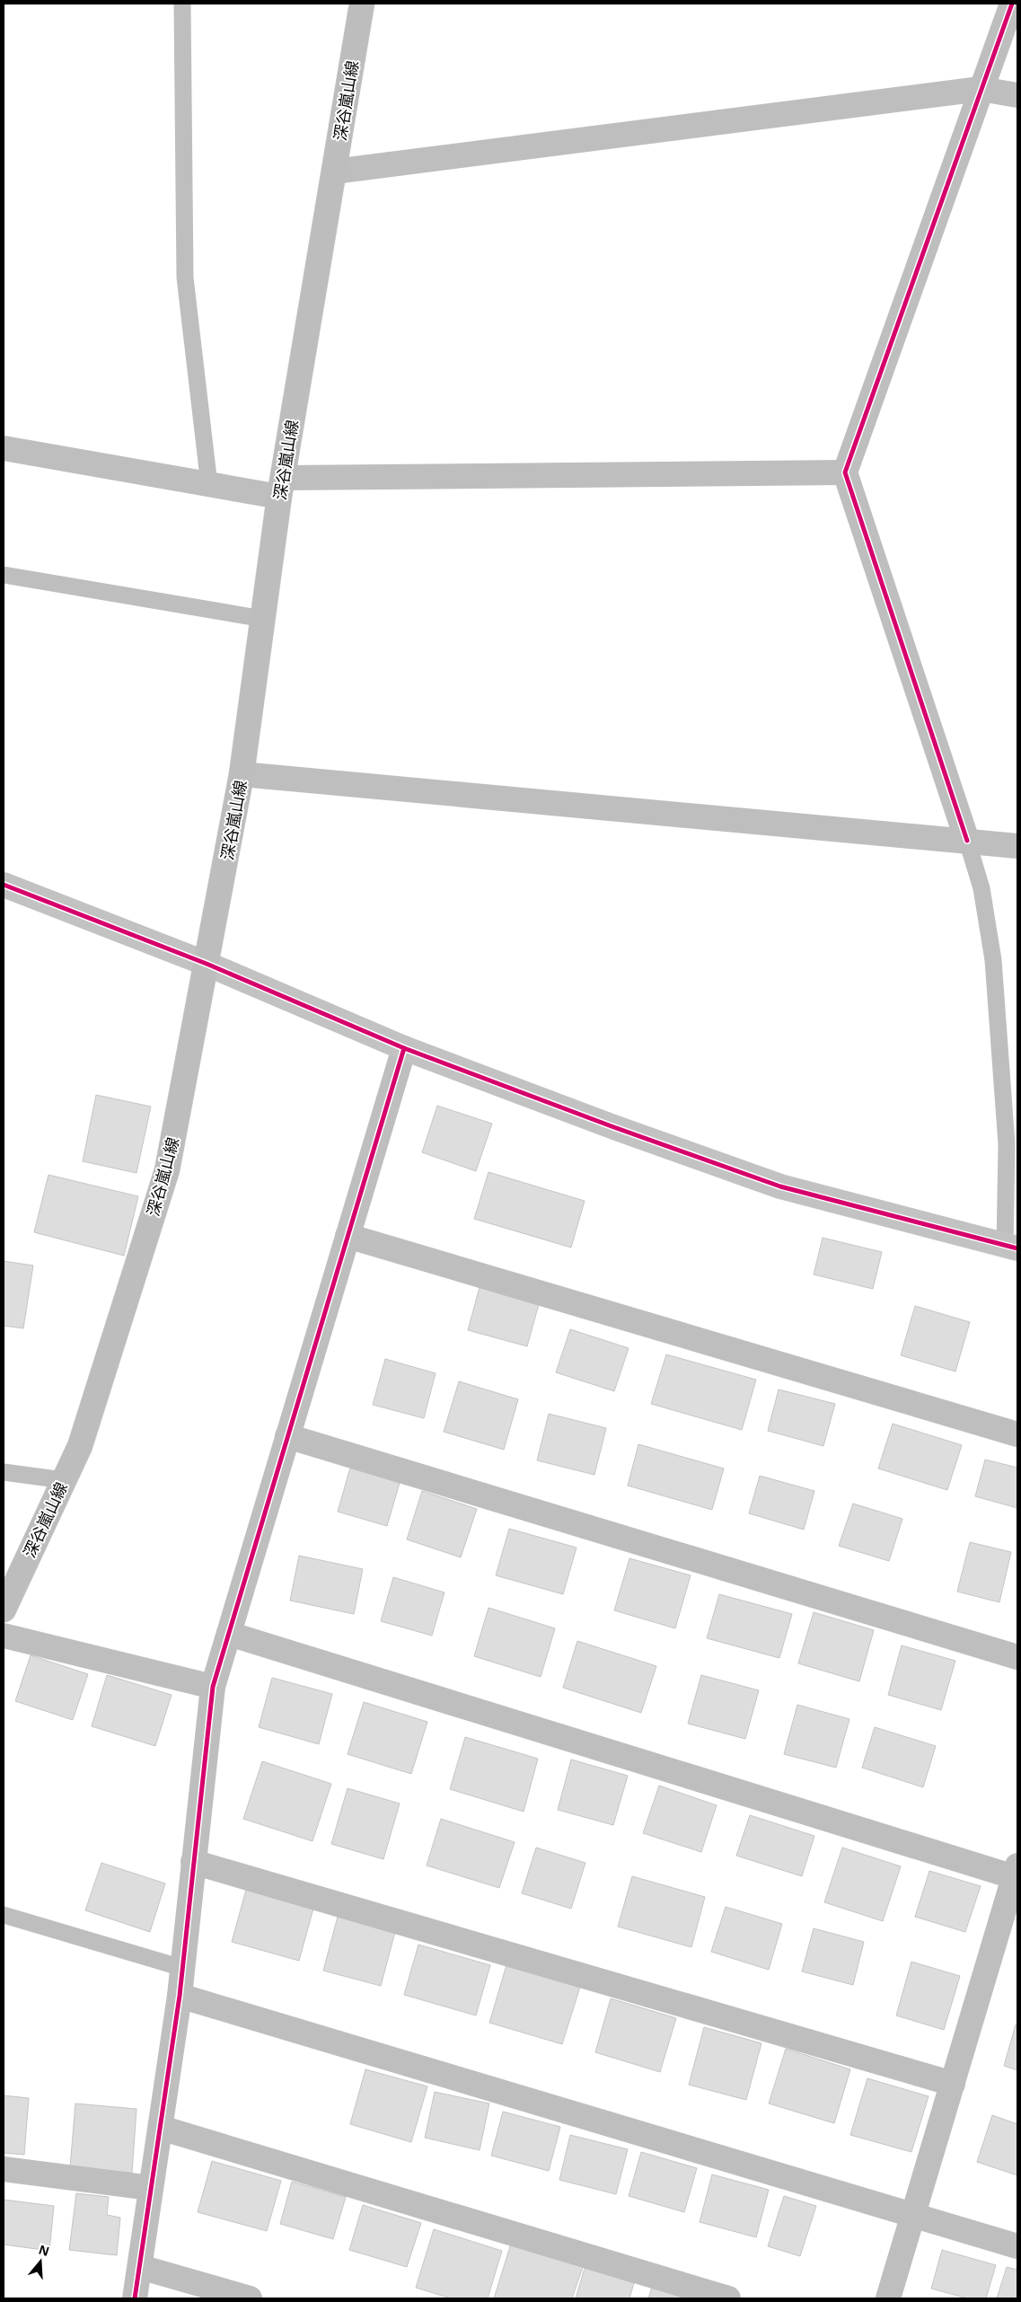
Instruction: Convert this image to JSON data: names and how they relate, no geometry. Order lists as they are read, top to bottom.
{
  "streets": {
    "main road": ["深谷嵐山線"]
  },
  "north": "top"
}
